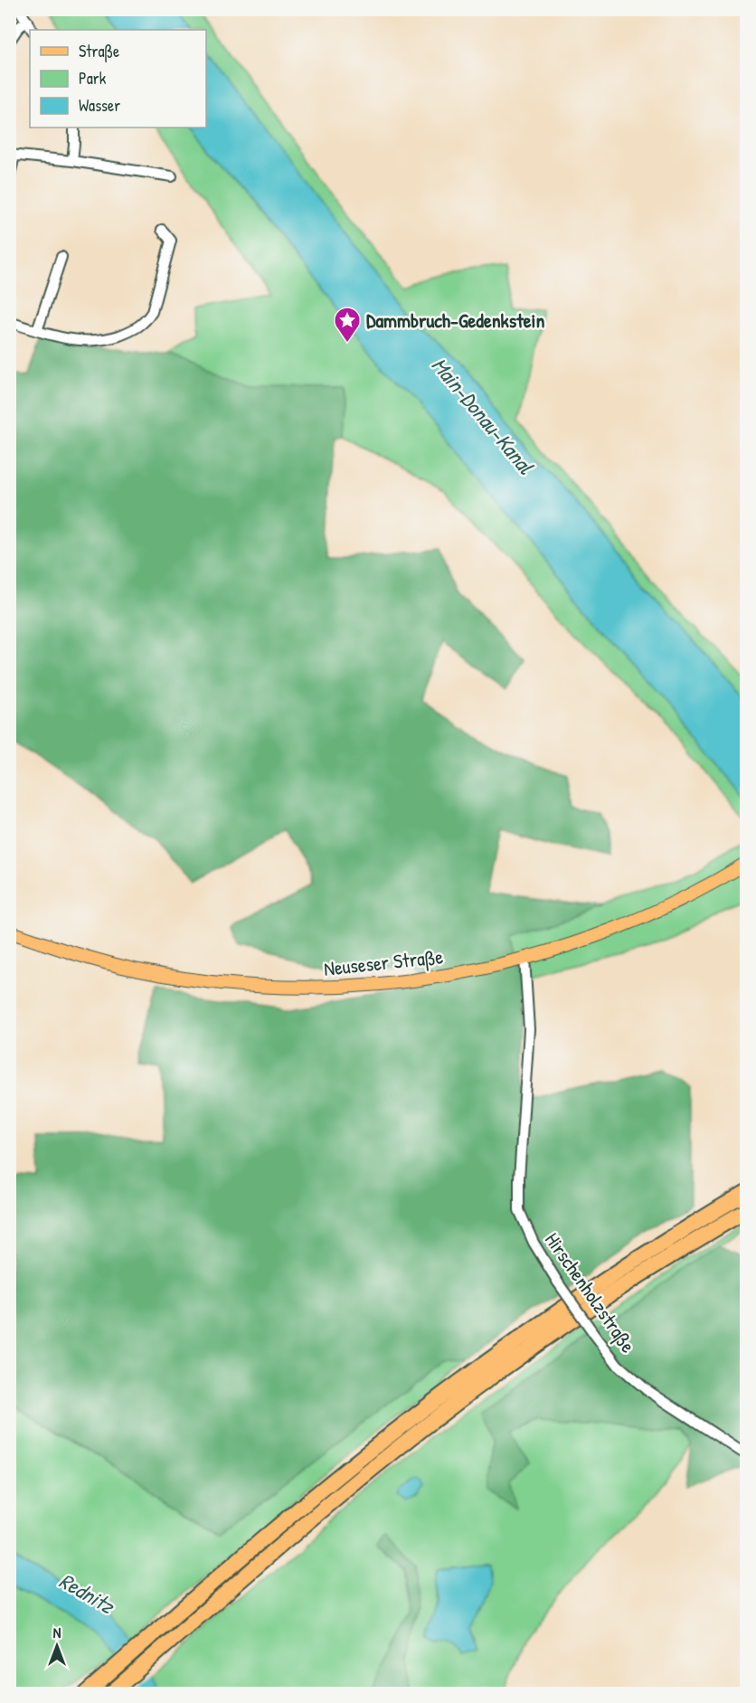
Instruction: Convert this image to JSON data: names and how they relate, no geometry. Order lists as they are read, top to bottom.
{
  "streets": {
    "main road": ["Neuseser Straße"],
    "street": ["Hirschenholzstraße"]
  },
  "crossings": [
    ["Neuseser Straße", "Hirschenholzstraße"]
  ],
  "water": ["Main-Donau-Kanal", "Rednitz"],
  "places": {
    "place": ["Dammbruch-Gedenkstein"]
  },
  "legend": ["Straße", "Park", "Wasser"],
  "north": "top"
}
